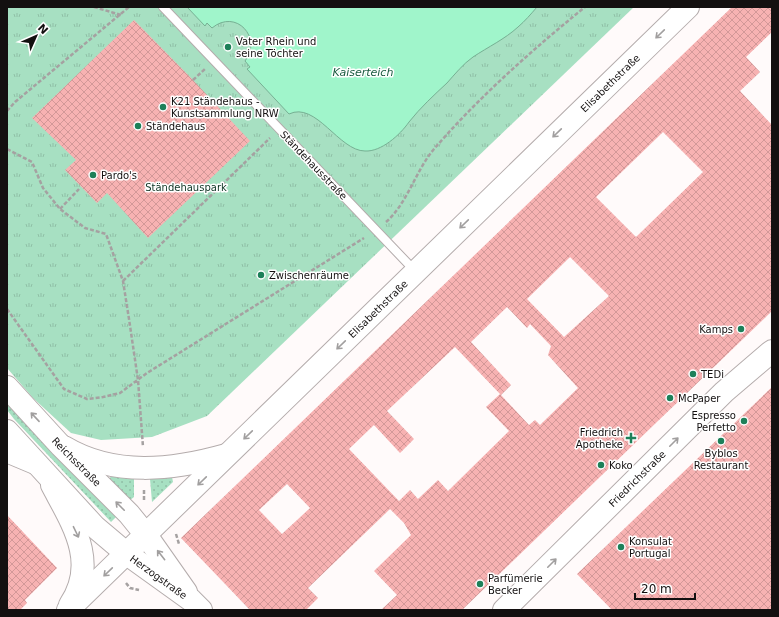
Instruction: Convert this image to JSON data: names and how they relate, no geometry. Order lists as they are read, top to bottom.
{
  "streets": {
    "main road": [
      "Elisabethstraße",
      "Reichsstraße",
      "Friedrichstraße",
      "Herzogstraße"
    ],
    "lane": ["Ständehausstraße"]
  },
  "crossings": [
    ["Elisabethstraße", "Ständehausstraße"],
    ["Elisabethstraße", "Reichsstraße"],
    ["Elisabethstraße", "Herzogstraße"],
    ["Reichsstraße", "Herzogstraße"]
  ],
  "one_way": ["Elisabethstraße", "Friedrichstraße"],
  "water": ["Kaiserteich"],
  "parks": ["Ständehauspark"],
  "places": {
    "other": [
      "Vater Rhein und seine Töchter",
      "K21 Ständehaus - Kunstsammlung NRW",
      "Ständehaus",
      "Pardo's",
      "Zwischenräume",
      "Kamps",
      "TEDi",
      "McPaper",
      "Espresso Perfetto",
      "Byblos Restaurant",
      "Koko",
      "Konsulat Portugal",
      "Parfümerie Becker"
    ],
    "health": ["Friedrich Apotheke"]
  },
  "scale_bar": "20 m",
  "north": "top right"
}
